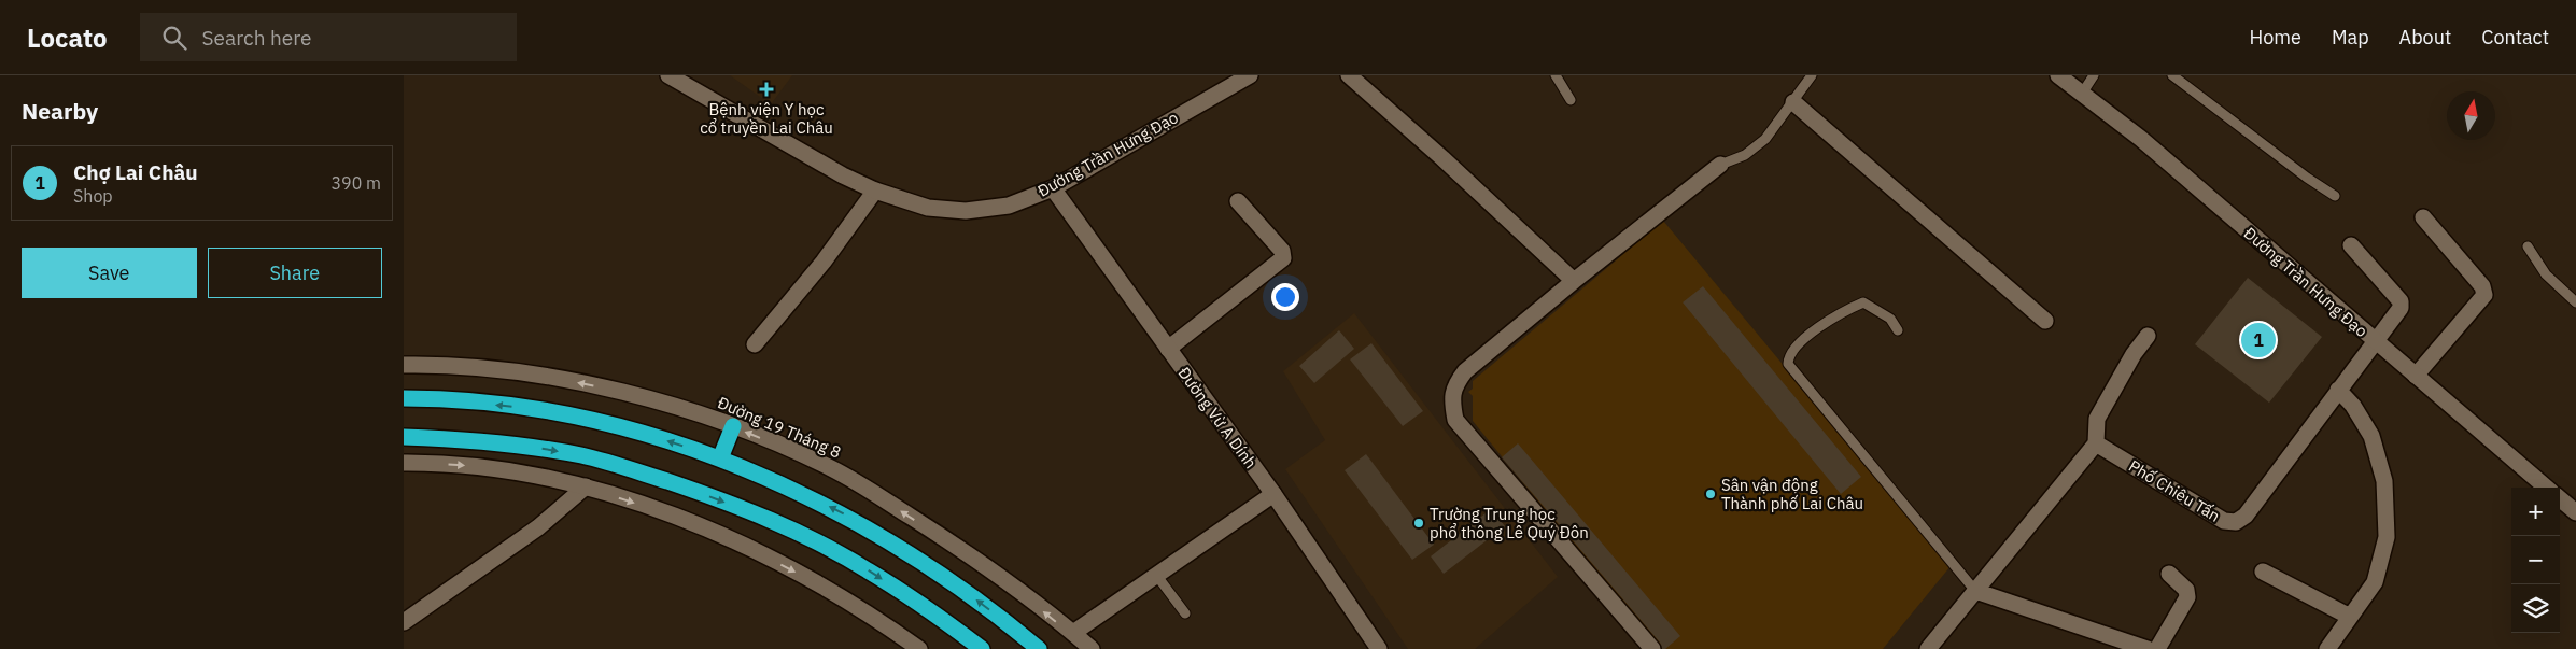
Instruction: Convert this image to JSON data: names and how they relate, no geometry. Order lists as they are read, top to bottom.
{
  "streets": {
    "street": [
      "Đường Trần Hưng Đạo",
      "Đường Vừ A Dính",
      "Đường 19 Tháng 8",
      "Phố Chiêu Tấn"
    ]
  },
  "crossings": [
    ["Đường Trần Hưng Đạo", "Đường Vừ A Dính"],
    ["Đường Trần Hưng Đạo", "Phố Chiêu Tấn"]
  ],
  "places": {
    "health": ["Bệnh viện Y học cổ truyền Lai Châu"],
    "other": ["Sân vận động Thành phố Lai Châu", "Trường Trung học phổ thông Lê Quý Đôn"]
  },
  "north": "top",
  "page": {
    "header": "Locato",
    "search": "Search here",
    "nav": [
      "Home",
      "Map",
      "About",
      "Contact"
    ],
    "heading": "Nearby",
    "list": [
      {
        "mark": "1",
        "name": "Chợ Lai Châu",
        "note": "Shop",
        "value": "390 m"
      }
    ],
    "buttons": ["Save", "Share"],
    "pins": "1",
    "map_buttons": ["+", "−"]
  }
}
